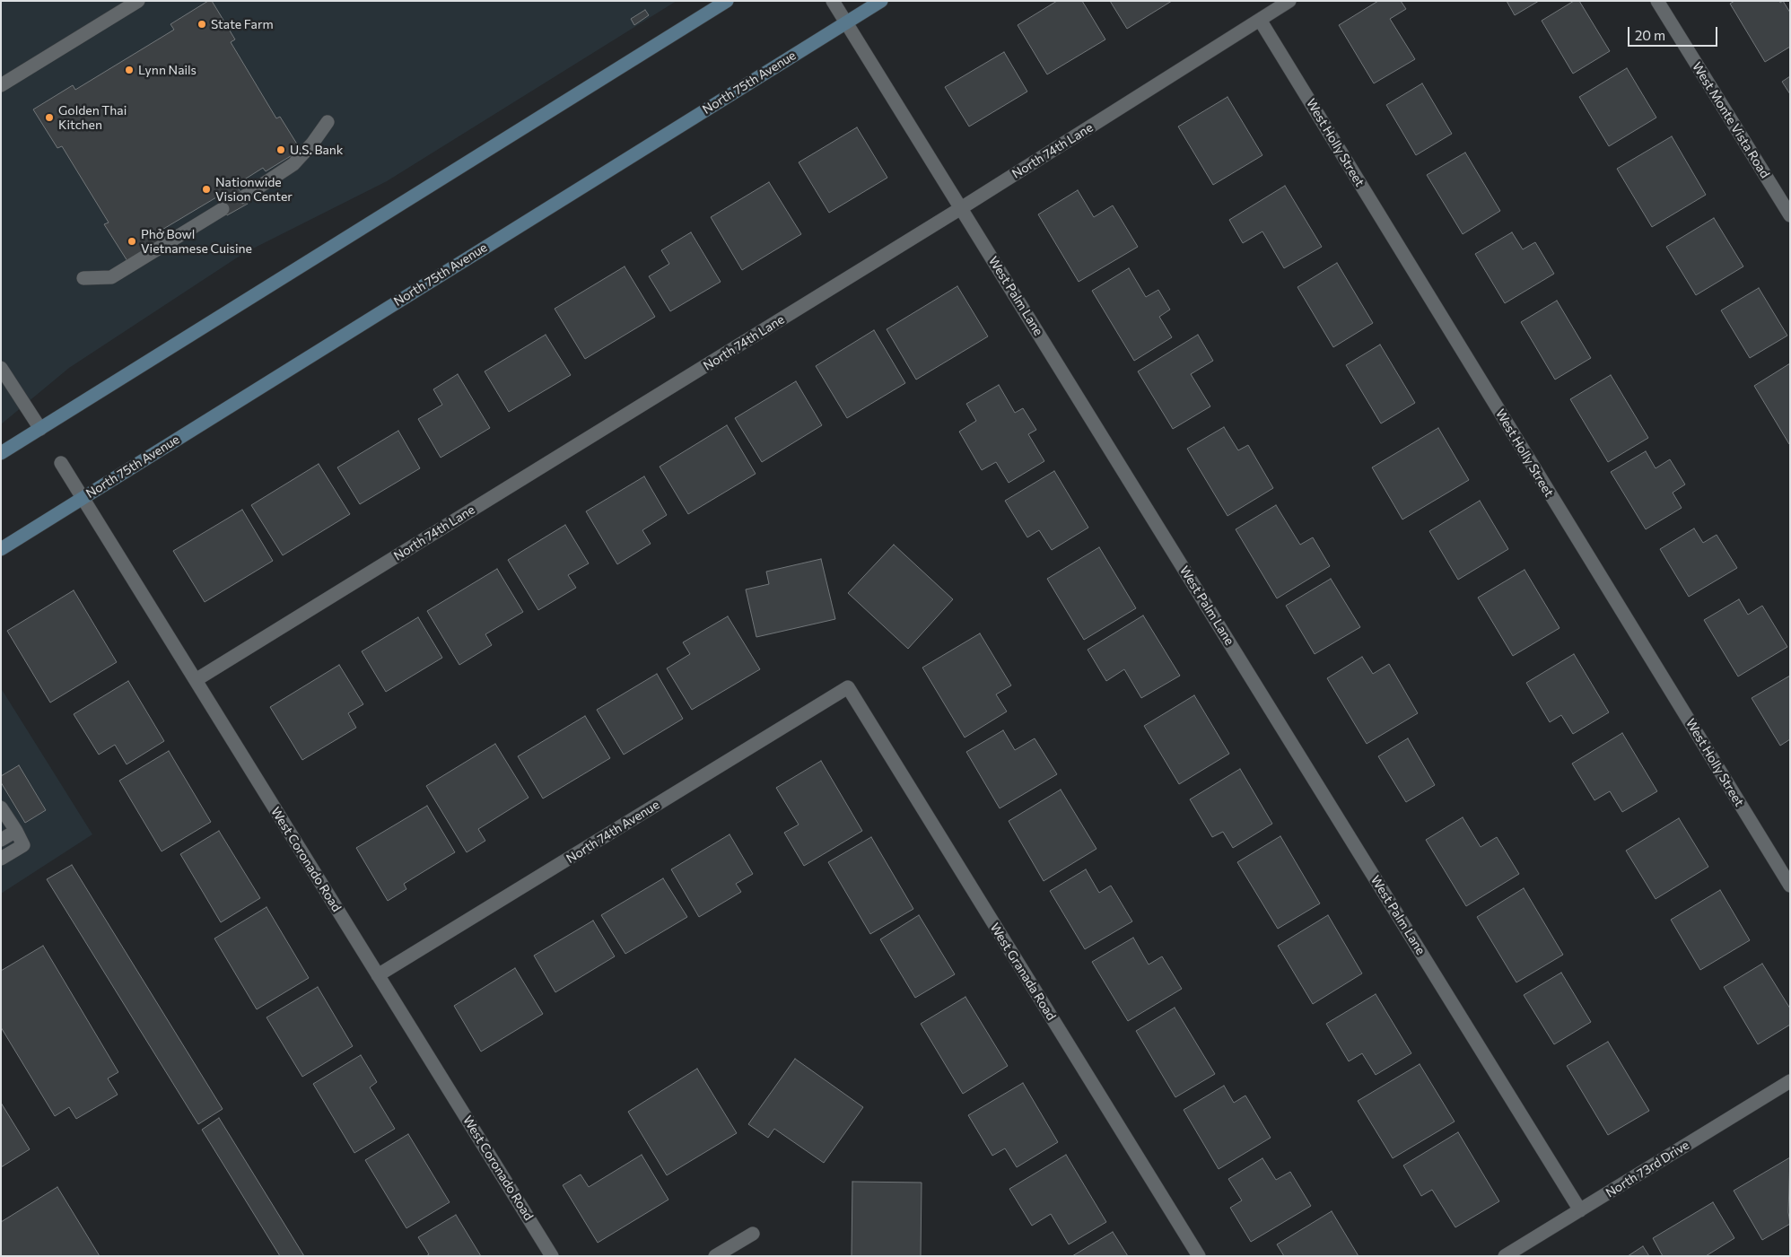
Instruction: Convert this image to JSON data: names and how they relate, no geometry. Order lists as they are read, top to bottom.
{
  "streets": {
    "main road": ["North 75th Avenue"],
    "street": [
      "West Monte Vista Road",
      "West Holly Street",
      "North 74th Lane",
      "West Palm Lane",
      "North 74th Avenue",
      "West Coronado Road",
      "West Granada Road",
      "North 73rd Drive"
    ]
  },
  "crossings": [
    ["North 75th Avenue", "West Palm Lane"],
    ["North 75th Avenue", "West Coronado Road"],
    ["West Holly Street", "North 74th Lane"],
    ["North 74th Lane", "West Palm Lane"],
    ["North 74th Lane", "West Coronado Road"],
    ["West Palm Lane", "North 73rd Drive"],
    ["North 74th Avenue", "West Coronado Road"],
    ["North 74th Avenue", "West Granada Road"]
  ],
  "places": [
    "State Farm",
    "Lynn Nails",
    "Golden Thai Kitchen",
    "U.S. Bank",
    "Nationwide Vision Center",
    "Phở Bowl Vietnamese Cuisine"
  ],
  "scale_bar": "20 m"
}
